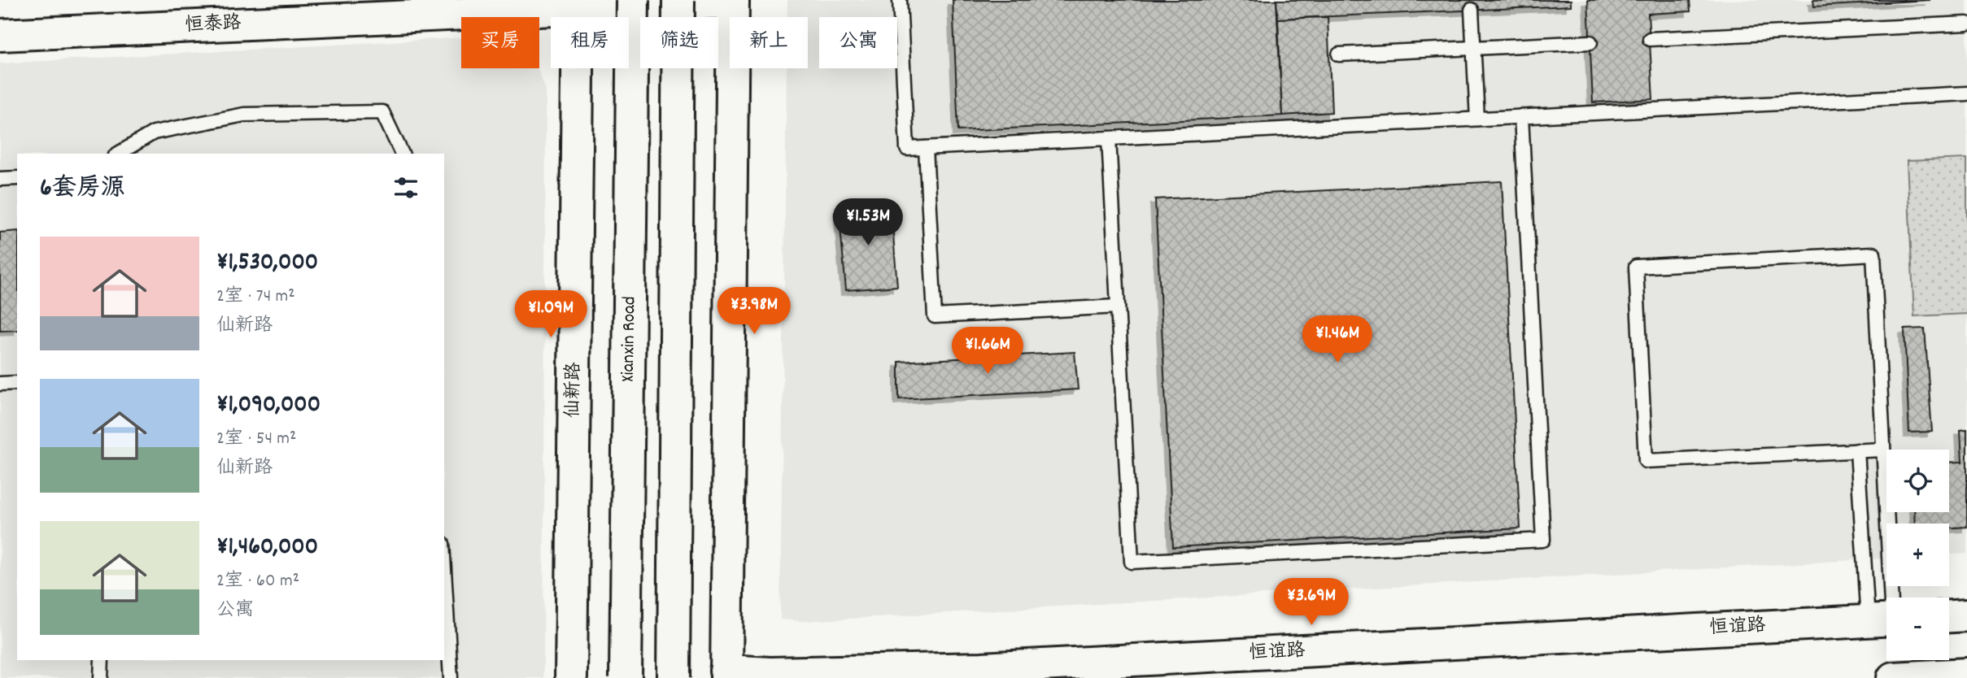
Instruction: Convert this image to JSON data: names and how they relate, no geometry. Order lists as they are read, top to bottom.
{
  "streets": {
    "main road": [
      "恒泰路",
      "Xianxin Road",
      "仙新路",
      "恒谊路"
    ]
  },
  "crossings": [
    ["恒泰路", "仙新路"]
  ],
  "page": {
    "chip": [
      "买房",
      "租房",
      "筛选",
      "新上",
      "公寓"
    ],
    "heading": "6套房源",
    "price": [
      "¥1.53M",
      "¥3.98M",
      "¥1.09M",
      "¥1.46M",
      "¥1.66M",
      "¥3.69M"
    ],
    "list": [
      {
        "name": "¥1,530,000",
        "note": "2室 · 74 m² · 仙新路"
      },
      {
        "name": "¥1,090,000",
        "note": "2室 · 54 m² · 仙新路"
      },
      {
        "name": "¥1,460,000",
        "note": "2室 · 60 m² · 公寓"
      }
    ],
    "map_buttons": ["+", "−"]
  }
}
